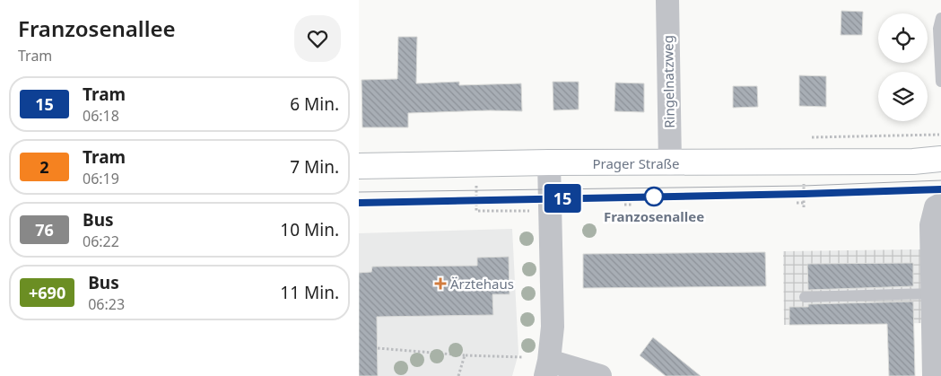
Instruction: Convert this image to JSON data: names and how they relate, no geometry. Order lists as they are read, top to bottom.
{
  "streets": {
    "main road": ["Prager Straße"],
    "street": ["Ringelnatzweg"]
  },
  "crossings": [
    ["Ringelnatzweg", "Prager Straße"]
  ],
  "places": {
    "other": ["Franzosenallee"],
    "health": ["Ärztehaus"]
  },
  "lines": ["tram line 15"],
  "page": {
    "heading": ["Franzosenallee", "Tram"],
    "on_map": "15",
    "list": [
      {
        "mark": "15",
        "name": "Tram",
        "note": "06:18",
        "value": "6 Min."
      },
      {
        "mark": "2",
        "name": "Tram",
        "note": "06:19",
        "value": "7 Min."
      },
      {
        "mark": "76",
        "name": "Bus",
        "note": "06:22",
        "value": "10 Min."
      },
      {
        "mark": "+690",
        "name": "Bus",
        "note": "06:23",
        "value": "11 Min."
      }
    ]
  }
}
